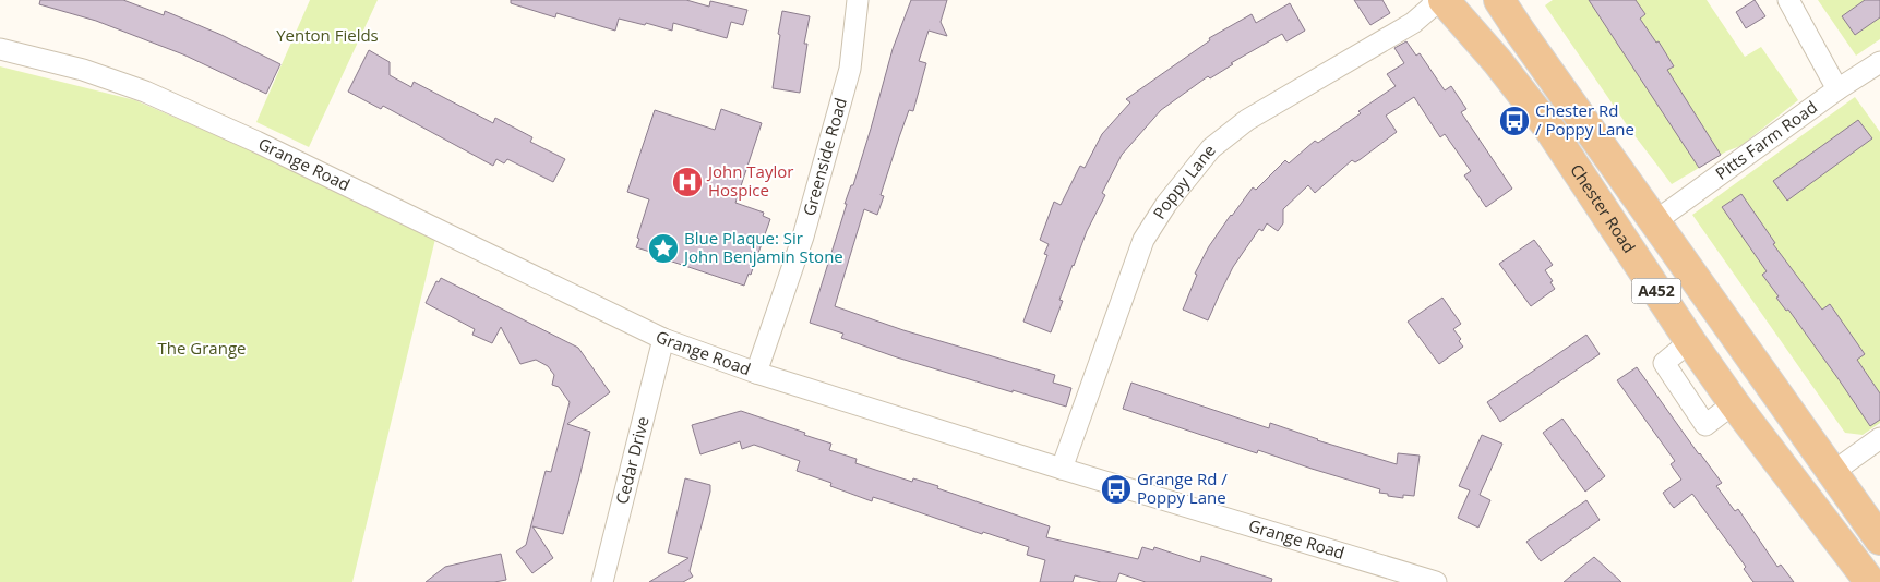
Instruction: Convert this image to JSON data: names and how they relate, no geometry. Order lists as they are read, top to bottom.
{
  "streets": {
    "highway": ["Chester Road", "A452"],
    "street": [
      "Pitts Farm Road",
      "Greenside Road",
      "Grange Road",
      "Poppy Lane",
      "Cedar Drive"
    ]
  },
  "crossings": [
    ["Pitts Farm Road", "Chester Road"],
    ["Greenside Road", "Grange Road"],
    ["Grange Road", "Poppy Lane"],
    ["Grange Road", "Cedar Drive"]
  ],
  "parks": ["Yenton Fields", "The Grange"],
  "places": {
    "bus stop": ["Chester Rd / Poppy Lane", "Grange Rd / Poppy Lane"],
    "hospital": ["John Taylor Hospice"],
    "place": ["Blue Plaque: Sir John Benjamin Stone"]
  }
}
